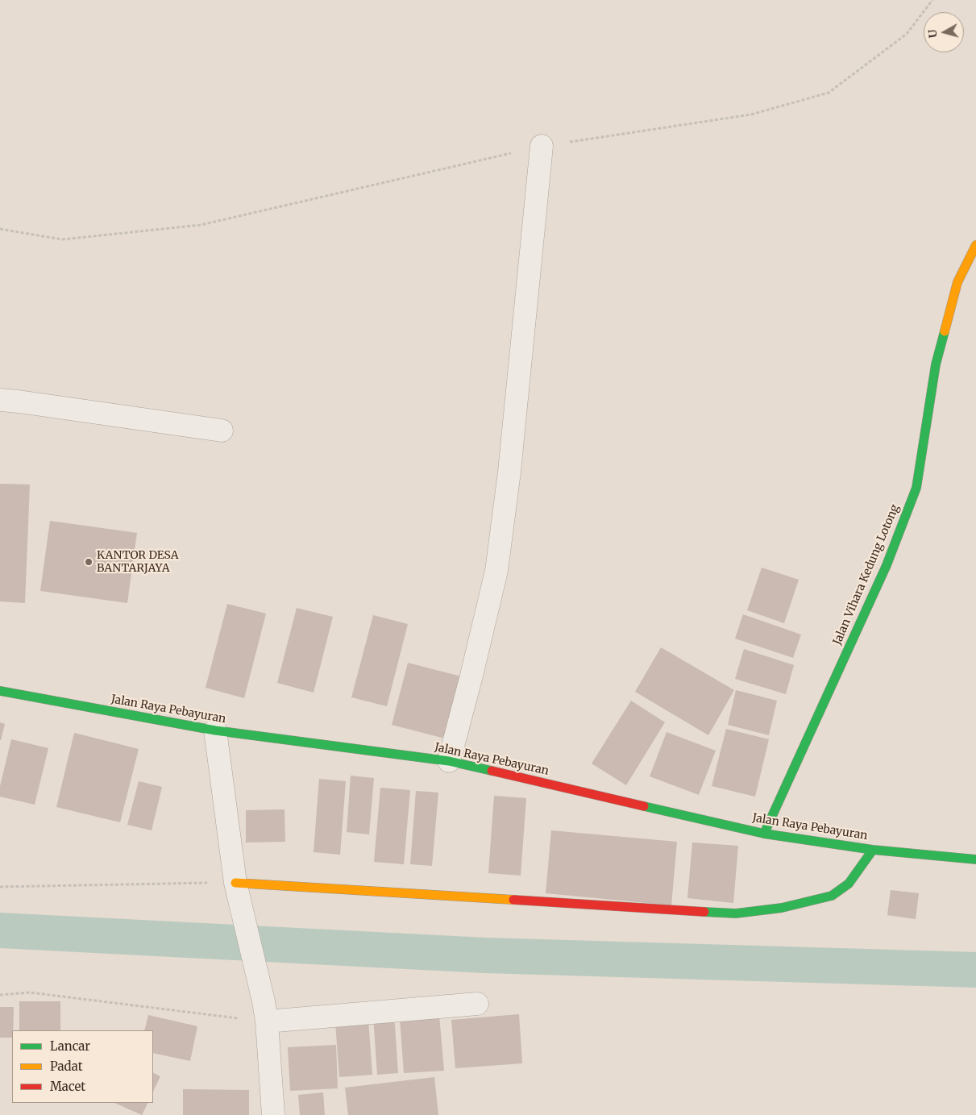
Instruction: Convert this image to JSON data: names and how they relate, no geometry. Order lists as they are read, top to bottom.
{
  "streets": {
    "street": ["Jalan Vihara Kedung Lotong", "Jalan Raya Pebayuran"]
  },
  "crossings": [
    ["Jalan Vihara Kedung Lotong", "Jalan Raya Pebayuran"]
  ],
  "places": ["KANTOR DESA BANTARJAYA"],
  "legend": ["Lancar", "Padat", "Macet"],
  "north": "left"
}
